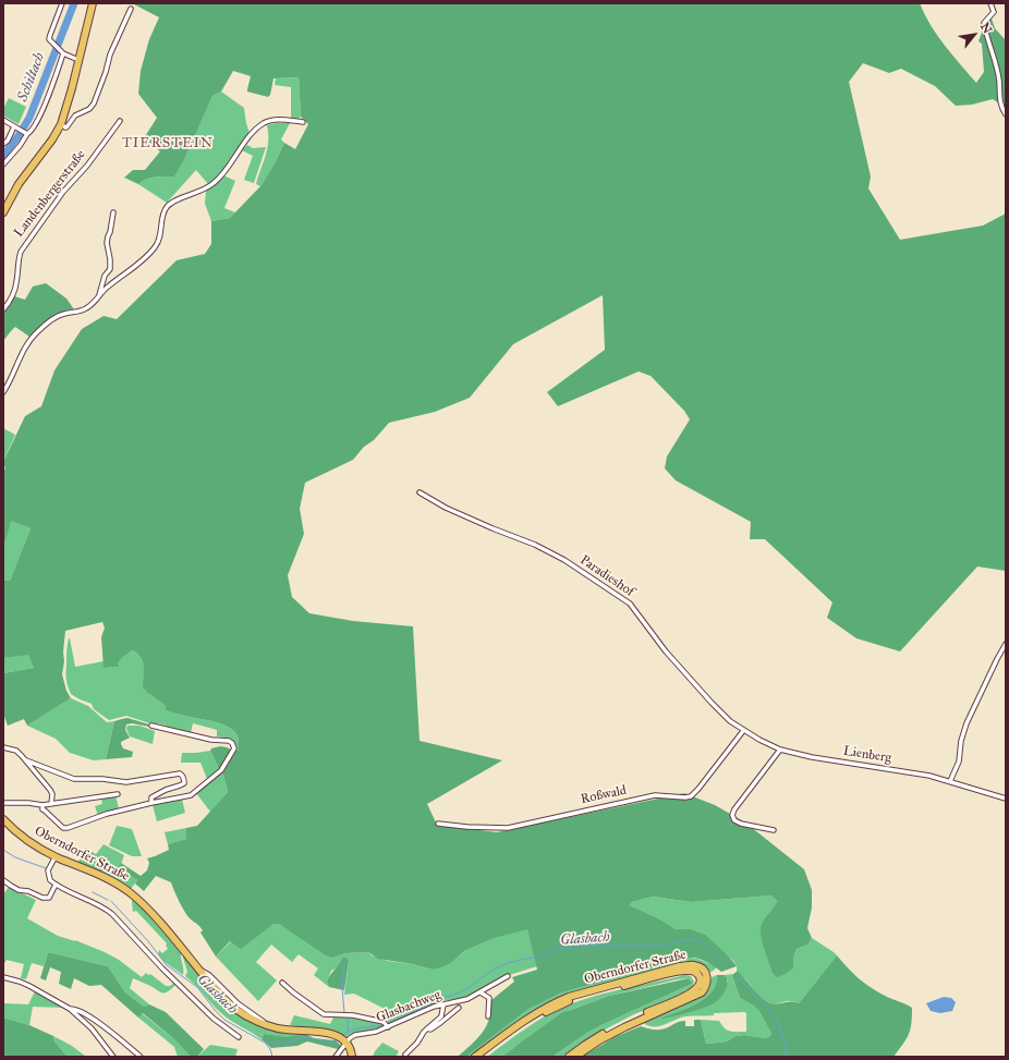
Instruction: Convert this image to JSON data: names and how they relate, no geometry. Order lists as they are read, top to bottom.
{
  "streets": {
    "main road": ["Oberndorfer Straße"],
    "street": [
      "Landenbergerstraße",
      "Paradieshof",
      "Lienberg",
      "Roßwald",
      "Glasbachweg"
    ]
  },
  "crossings": [
    ["Paradieshof", "Lienberg"],
    ["Paradieshof", "Roßwald"],
    ["Lienberg", "Roßwald"],
    ["Oberndorfer Straße", "Glasbachweg"]
  ],
  "districts": ["TIERSTEIN"],
  "water": ["Schiltach", "Glasbach"],
  "north": "top right"
}
